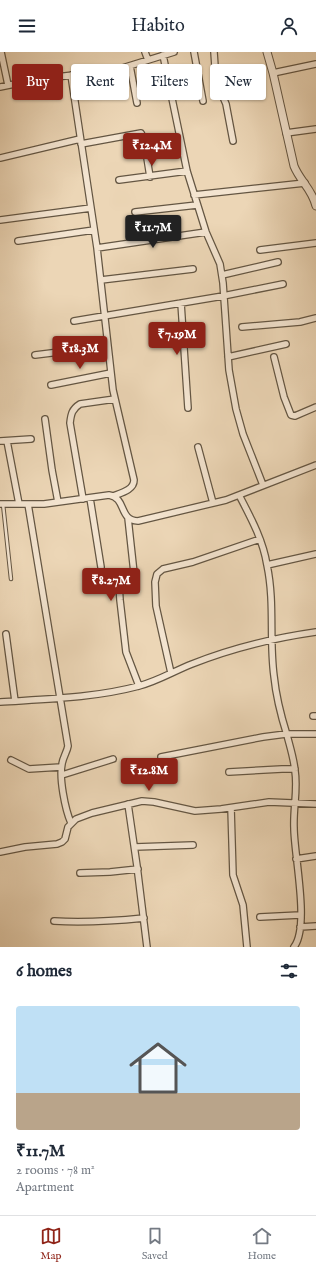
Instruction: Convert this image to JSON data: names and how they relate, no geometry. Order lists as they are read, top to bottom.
{
  "page": {
    "header": "Habito",
    "chip": [
      "Buy",
      "Rent",
      "Filters",
      "New"
    ],
    "price": [
      "₹12.4M",
      "₹11.7M",
      "₹7.19M",
      "₹18.3M",
      "₹8.27M",
      "₹12.8M"
    ],
    "heading": "6 homes",
    "list": [
      {
        "name": "₹11.7M",
        "note": "2 rooms · 78 m² · Apartment"
      }
    ],
    "tabs": ["Map", "Saved", "Home"]
  }
}
